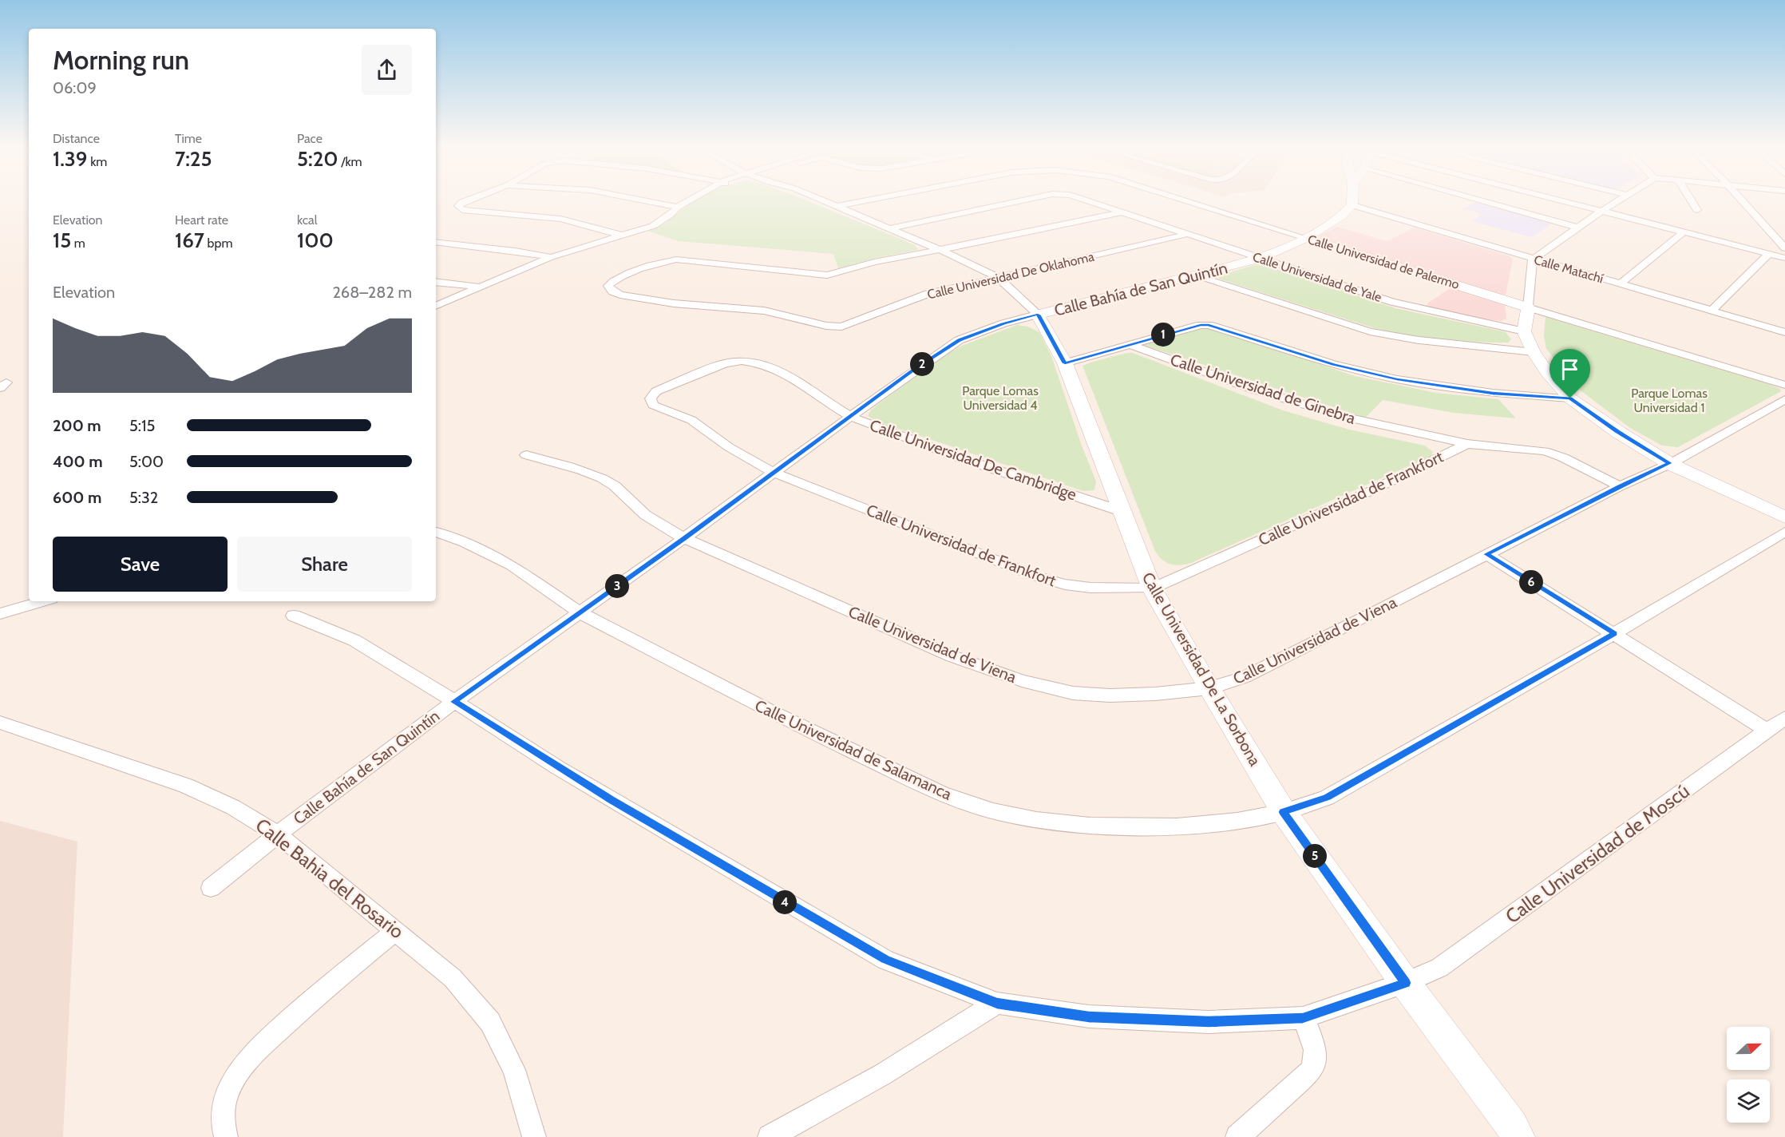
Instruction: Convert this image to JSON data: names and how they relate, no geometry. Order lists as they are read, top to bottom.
{
  "streets": {
    "street": [
      "Calle Universidad de Palermo",
      "Calle Matachí",
      "Calle Universidad De Oklahoma",
      "Calle Universidad de Yale",
      "Calle Bahía de San Quintín",
      "Calle Universidad de Ginebra",
      "Calle Universidad De Cambridge",
      "Calle Universidad de Frankfort",
      "Calle Universidad de Viena",
      "Calle Universidad De La Sorbona",
      "Calle Universidad de Salamanca",
      "Calle Universidad de Moscú",
      "Calle Bahia del Rosario"
    ]
  },
  "crossings": [
    ["Calle Universidad de Palermo", "Calle Bahía de San Quintín"],
    ["Calle Universidad de Palermo", "Calle Universidad De La Sorbona"],
    ["Calle Matachí", "Calle Bahía de San Quintín"],
    ["Calle Universidad De Oklahoma", "Calle Universidad de Yale"],
    ["Calle Universidad De Oklahoma", "Calle Universidad De La Sorbona"],
    ["Calle Universidad de Yale", "Calle Bahía de San Quintín"],
    ["Calle Universidad de Yale", "Calle Universidad De La Sorbona"],
    ["Calle Bahía de San Quintín", "Calle Universidad De Cambridge"],
    ["Calle Bahía de San Quintín", "Calle Universidad de Frankfort"],
    ["Calle Bahía de San Quintín", "Calle Universidad de Viena"],
    ["Calle Bahía de San Quintín", "Calle Universidad De La Sorbona"],
    ["Calle Bahía de San Quintín", "Calle Universidad de Salamanca"],
    ["Calle Bahía de San Quintín", "Calle Universidad de Moscú"],
    ["Calle Bahía de San Quintín", "Calle Bahia del Rosario"],
    ["Calle Universidad de Ginebra", "Calle Universidad de Frankfort"],
    ["Calle Universidad de Ginebra", "Calle Universidad de Viena"],
    ["Calle Universidad De Cambridge", "Calle Universidad de Frankfort"],
    ["Calle Universidad De Cambridge", "Calle Universidad De La Sorbona"],
    ["Calle Universidad de Frankfort", "Calle Universidad De La Sorbona"],
    ["Calle Universidad de Viena", "Calle Universidad De La Sorbona"],
    ["Calle Universidad De La Sorbona", "Calle Universidad de Salamanca"],
    ["Calle Universidad De La Sorbona", "Calle Universidad de Moscú"]
  ],
  "parks": ["Parque Lomas Universidad 4", "Parque Lomas Universidad 1"],
  "north": "right",
  "page": {
    "heading": ["Morning run", "06:09"],
    "stats": [
      ["Distance", "1.39 km"],
      ["Time", "7:25"],
      ["Pace", "5:20 /km"],
      ["Elevation", "15 m"],
      ["Heart rate", "167 bpm"],
      ["kcal", "100"]
    ],
    "chart": ["Elevation", "268–282 m"],
    "pins": [
      "1",
      "2",
      "6",
      "3",
      "5",
      "4"
    ],
    "list": [
      {
        "name": "200 m",
        "note": "5:15"
      },
      {
        "name": "400 m",
        "note": "5:00"
      },
      {
        "name": "600 m",
        "note": "5:32"
      }
    ],
    "buttons": ["Save", "Share"]
  }
}
